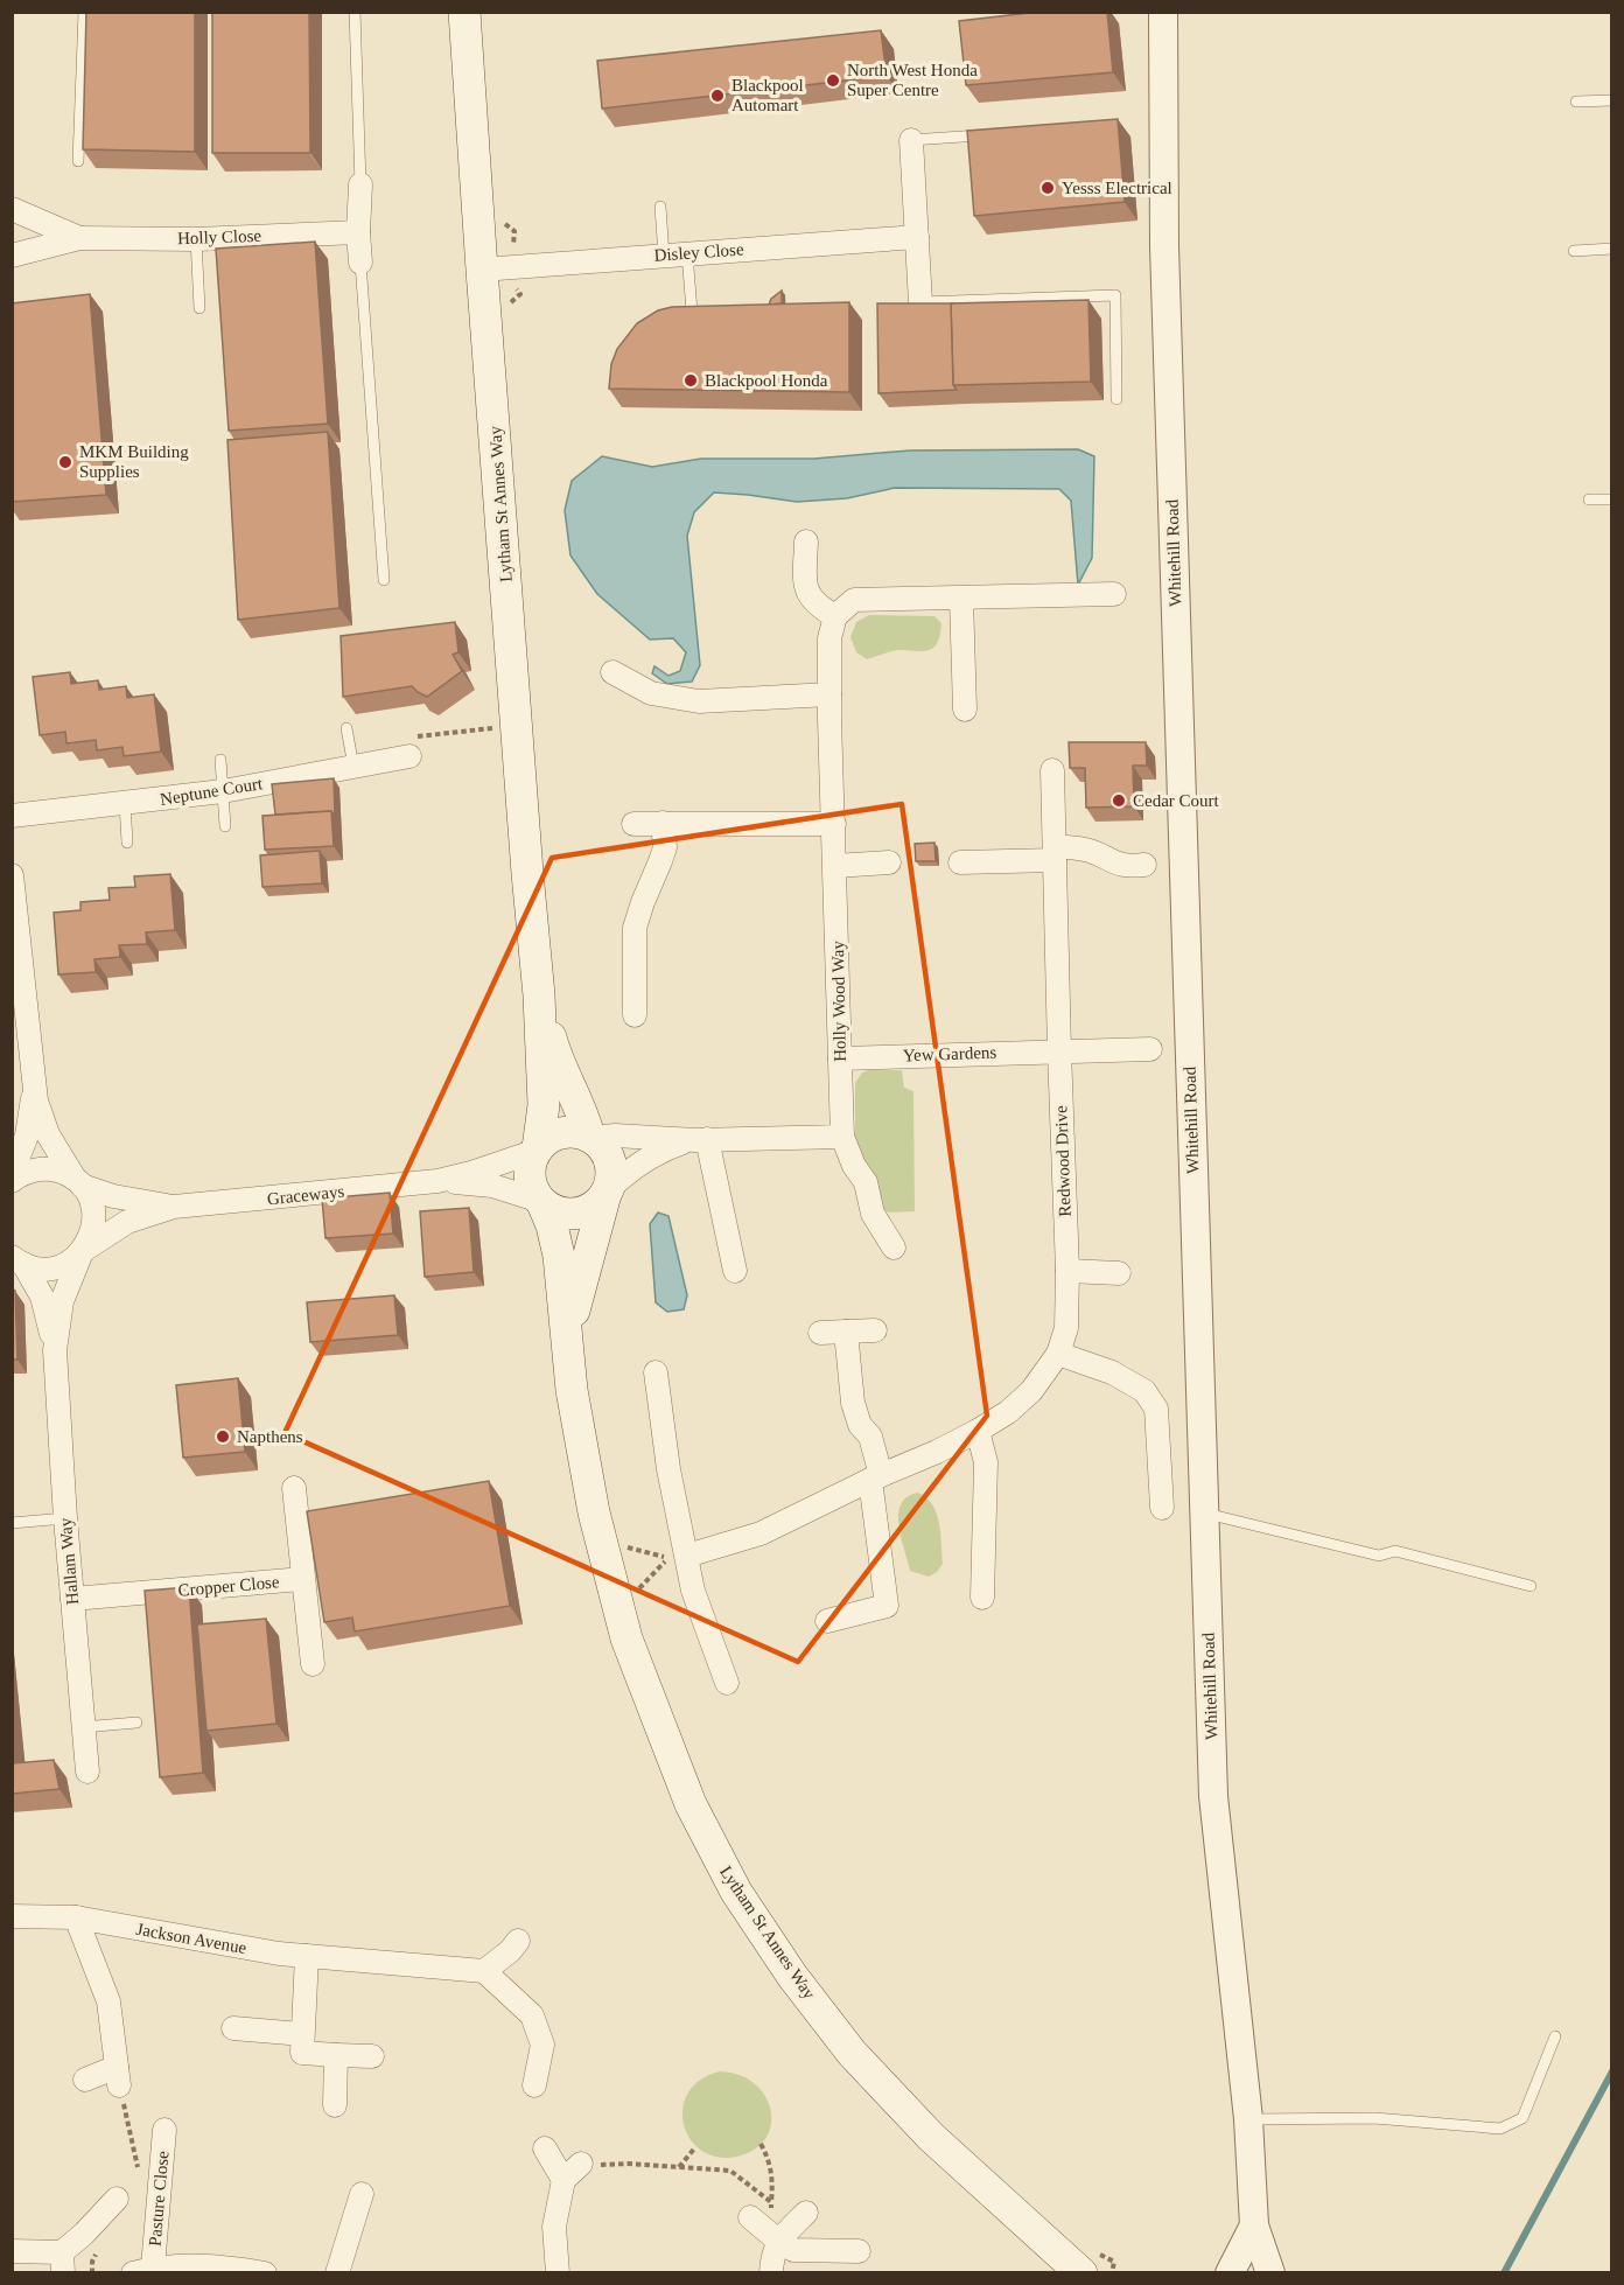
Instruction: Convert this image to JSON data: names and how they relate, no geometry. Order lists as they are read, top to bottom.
{
  "streets": {
    "main road": ["Lytham St Annes Way"],
    "street": [
      "Holly Close",
      "Disley Close",
      "Whitehill Road",
      "Neptune Court",
      "Holly Wood Way",
      "Yew Gardens",
      "Redwood Drive",
      "Graceways",
      "Hallam Way",
      "Cropper Close",
      "Jackson Avenue",
      "Pasture Close"
    ]
  },
  "crossings": [
    ["Disley Close", "Lytham St Annes Way"],
    ["Lytham St Annes Way", "Graceways"],
    ["Holly Wood Way", "Yew Gardens"],
    ["Yew Gardens", "Redwood Drive"],
    ["Graceways", "Hallam Way"],
    ["Hallam Way", "Cropper Close"]
  ],
  "places": [
    "North West Honda Super Centre",
    "Blackpool Automart",
    "Yesss Electrical",
    "Blackpool Honda",
    "MKM Building Supplies",
    "Cedar Court",
    "Napthens"
  ]
}
